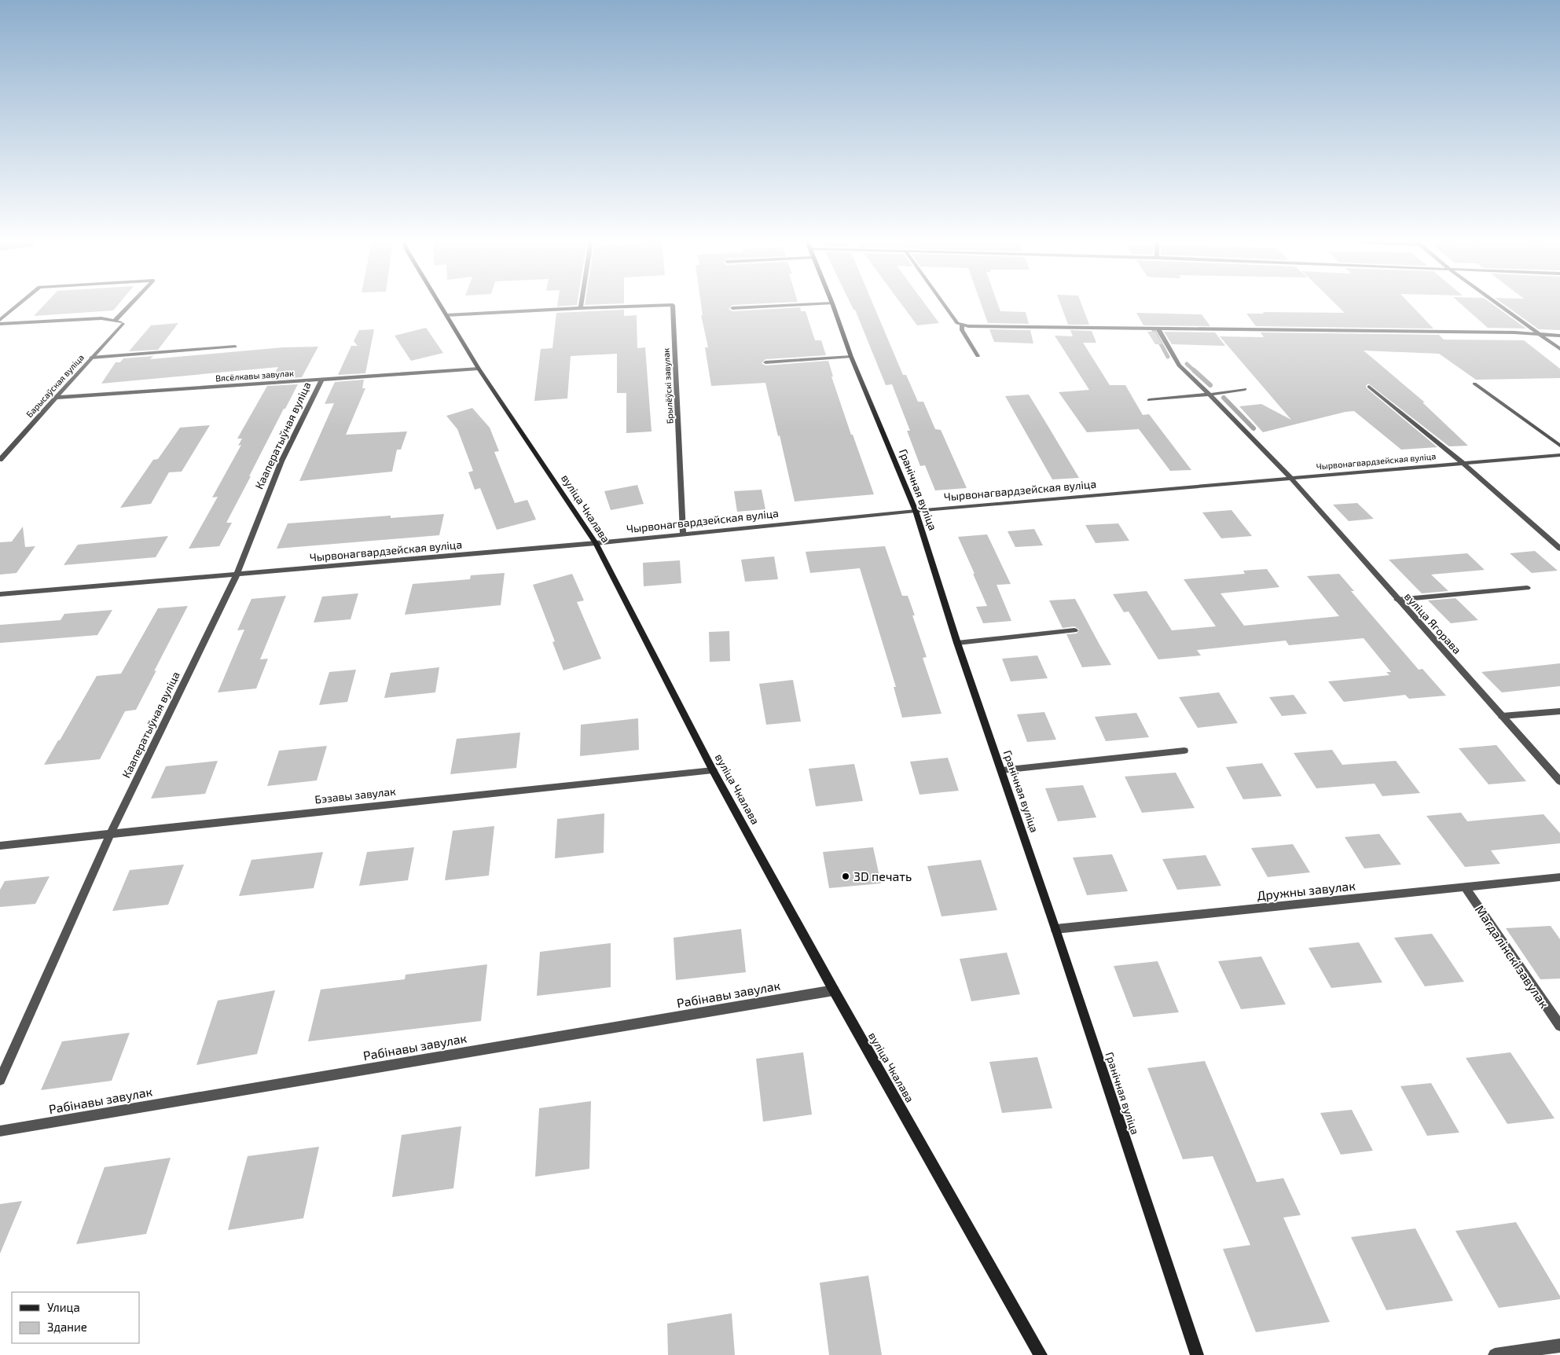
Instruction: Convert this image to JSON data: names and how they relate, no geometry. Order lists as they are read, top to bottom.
{
  "streets": {
    "main road": ["Гранічная вуліца", "вуліца Чкалава"],
    "street": [
      "Вясёлкавы завулак",
      "Барысаўская вуліца",
      "Брылёўскі завулак",
      "Кааператыўная вуліца",
      "Чырвонагвардзейская вуліца",
      "вуліца Ягорава",
      "Бэзавы завулак",
      "Дружны завулак",
      "Магдалінскі завулак",
      "Рабінавы завулак"
    ]
  },
  "crossings": [
    ["Вясёлкавы завулак", "Барысаўская вуліца"],
    ["Вясёлкавы завулак", "Кааператыўная вуліца"],
    ["Вясёлкавы завулак", "вуліца Чкалава"],
    ["Брылёўскі завулак", "Чырвонагвардзейская вуліца"],
    ["Брылёўскі завулак", "вуліца Чкалава"],
    ["Кааператыўная вуліца", "Чырвонагвардзейская вуліца"],
    ["Кааператыўная вуліца", "Бэзавы завулак"],
    ["Чырвонагвардзейская вуліца", "Гранічная вуліца"],
    ["Чырвонагвардзейская вуліца", "вуліца Чкалава"],
    ["Чырвонагвардзейская вуліца", "вуліца Ягорава"],
    ["Гранічная вуліца", "Дружны завулак"],
    ["вуліца Чкалава", "Бэзавы завулак"],
    ["вуліца Чкалава", "Рабінавы завулак"],
    ["Дружны завулак", "Магдалінскі завулак"]
  ],
  "places": ["3D печать"],
  "legend": ["Улица", "Здание"]
}
